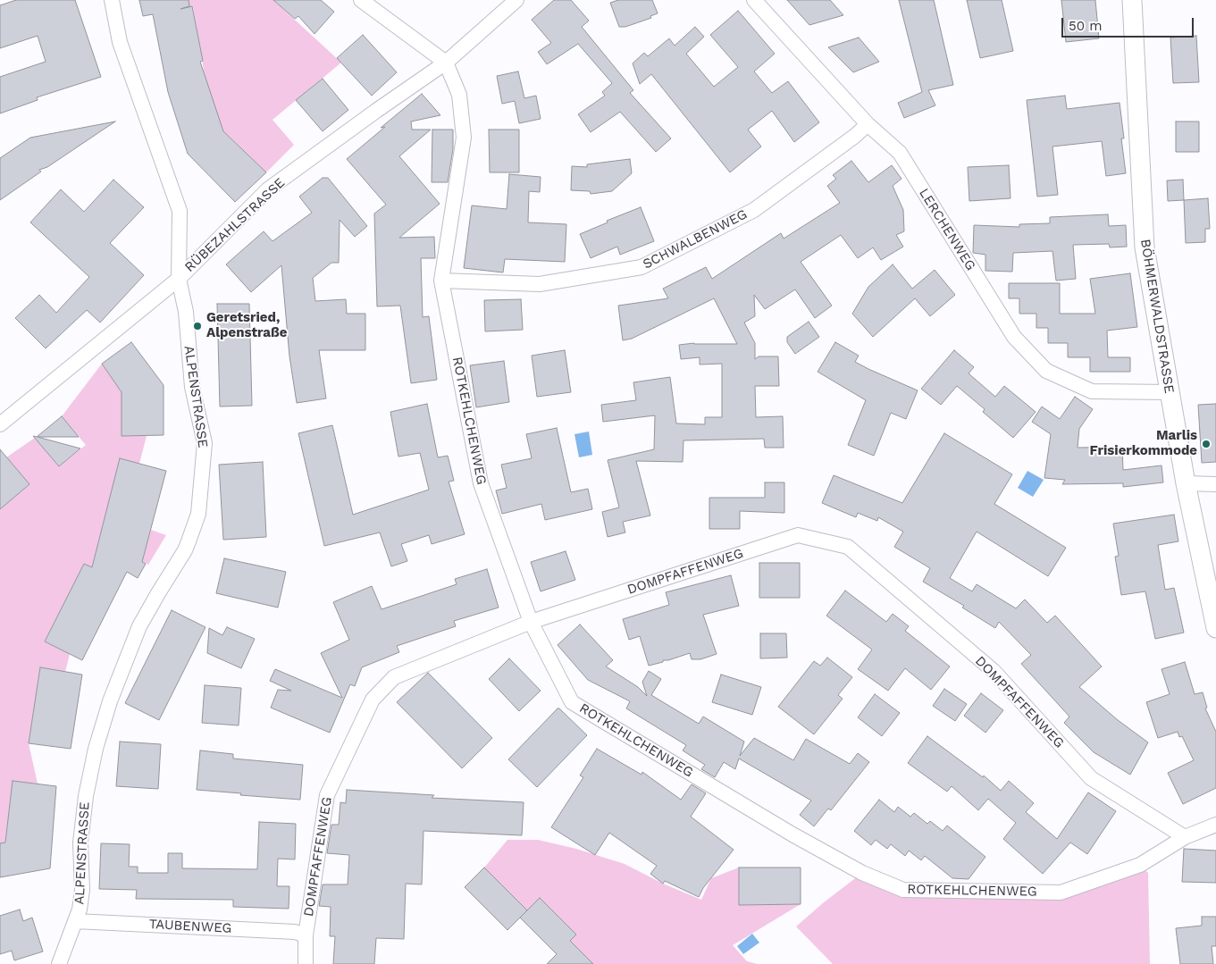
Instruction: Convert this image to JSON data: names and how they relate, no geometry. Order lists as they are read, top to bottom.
{
  "streets": {
    "street": [
      "RÜBEZAHLSTRASSE",
      "LERCHENWEG",
      "SCHWALBENWEG",
      "BÖHMERWALDSTRASSE",
      "ALPENSTRASSE",
      "ROTKEHLCHENWEG",
      "DOMPFAFFENWEG",
      "TAUBENWEG"
    ]
  },
  "crossings": [
    ["RÜBEZAHLSTRASSE", "ALPENSTRASSE"],
    ["RÜBEZAHLSTRASSE", "ROTKEHLCHENWEG"],
    ["LERCHENWEG", "SCHWALBENWEG"],
    ["LERCHENWEG", "BÖHMERWALDSTRASSE"],
    ["SCHWALBENWEG", "ROTKEHLCHENWEG"],
    ["ALPENSTRASSE", "TAUBENWEG"],
    ["ROTKEHLCHENWEG", "DOMPFAFFENWEG"],
    ["DOMPFAFFENWEG", "TAUBENWEG"]
  ],
  "places": ["Geretsried, Alpenstraße", "Marlis Frisierkommode"],
  "scale_bar": "50 m"
}
